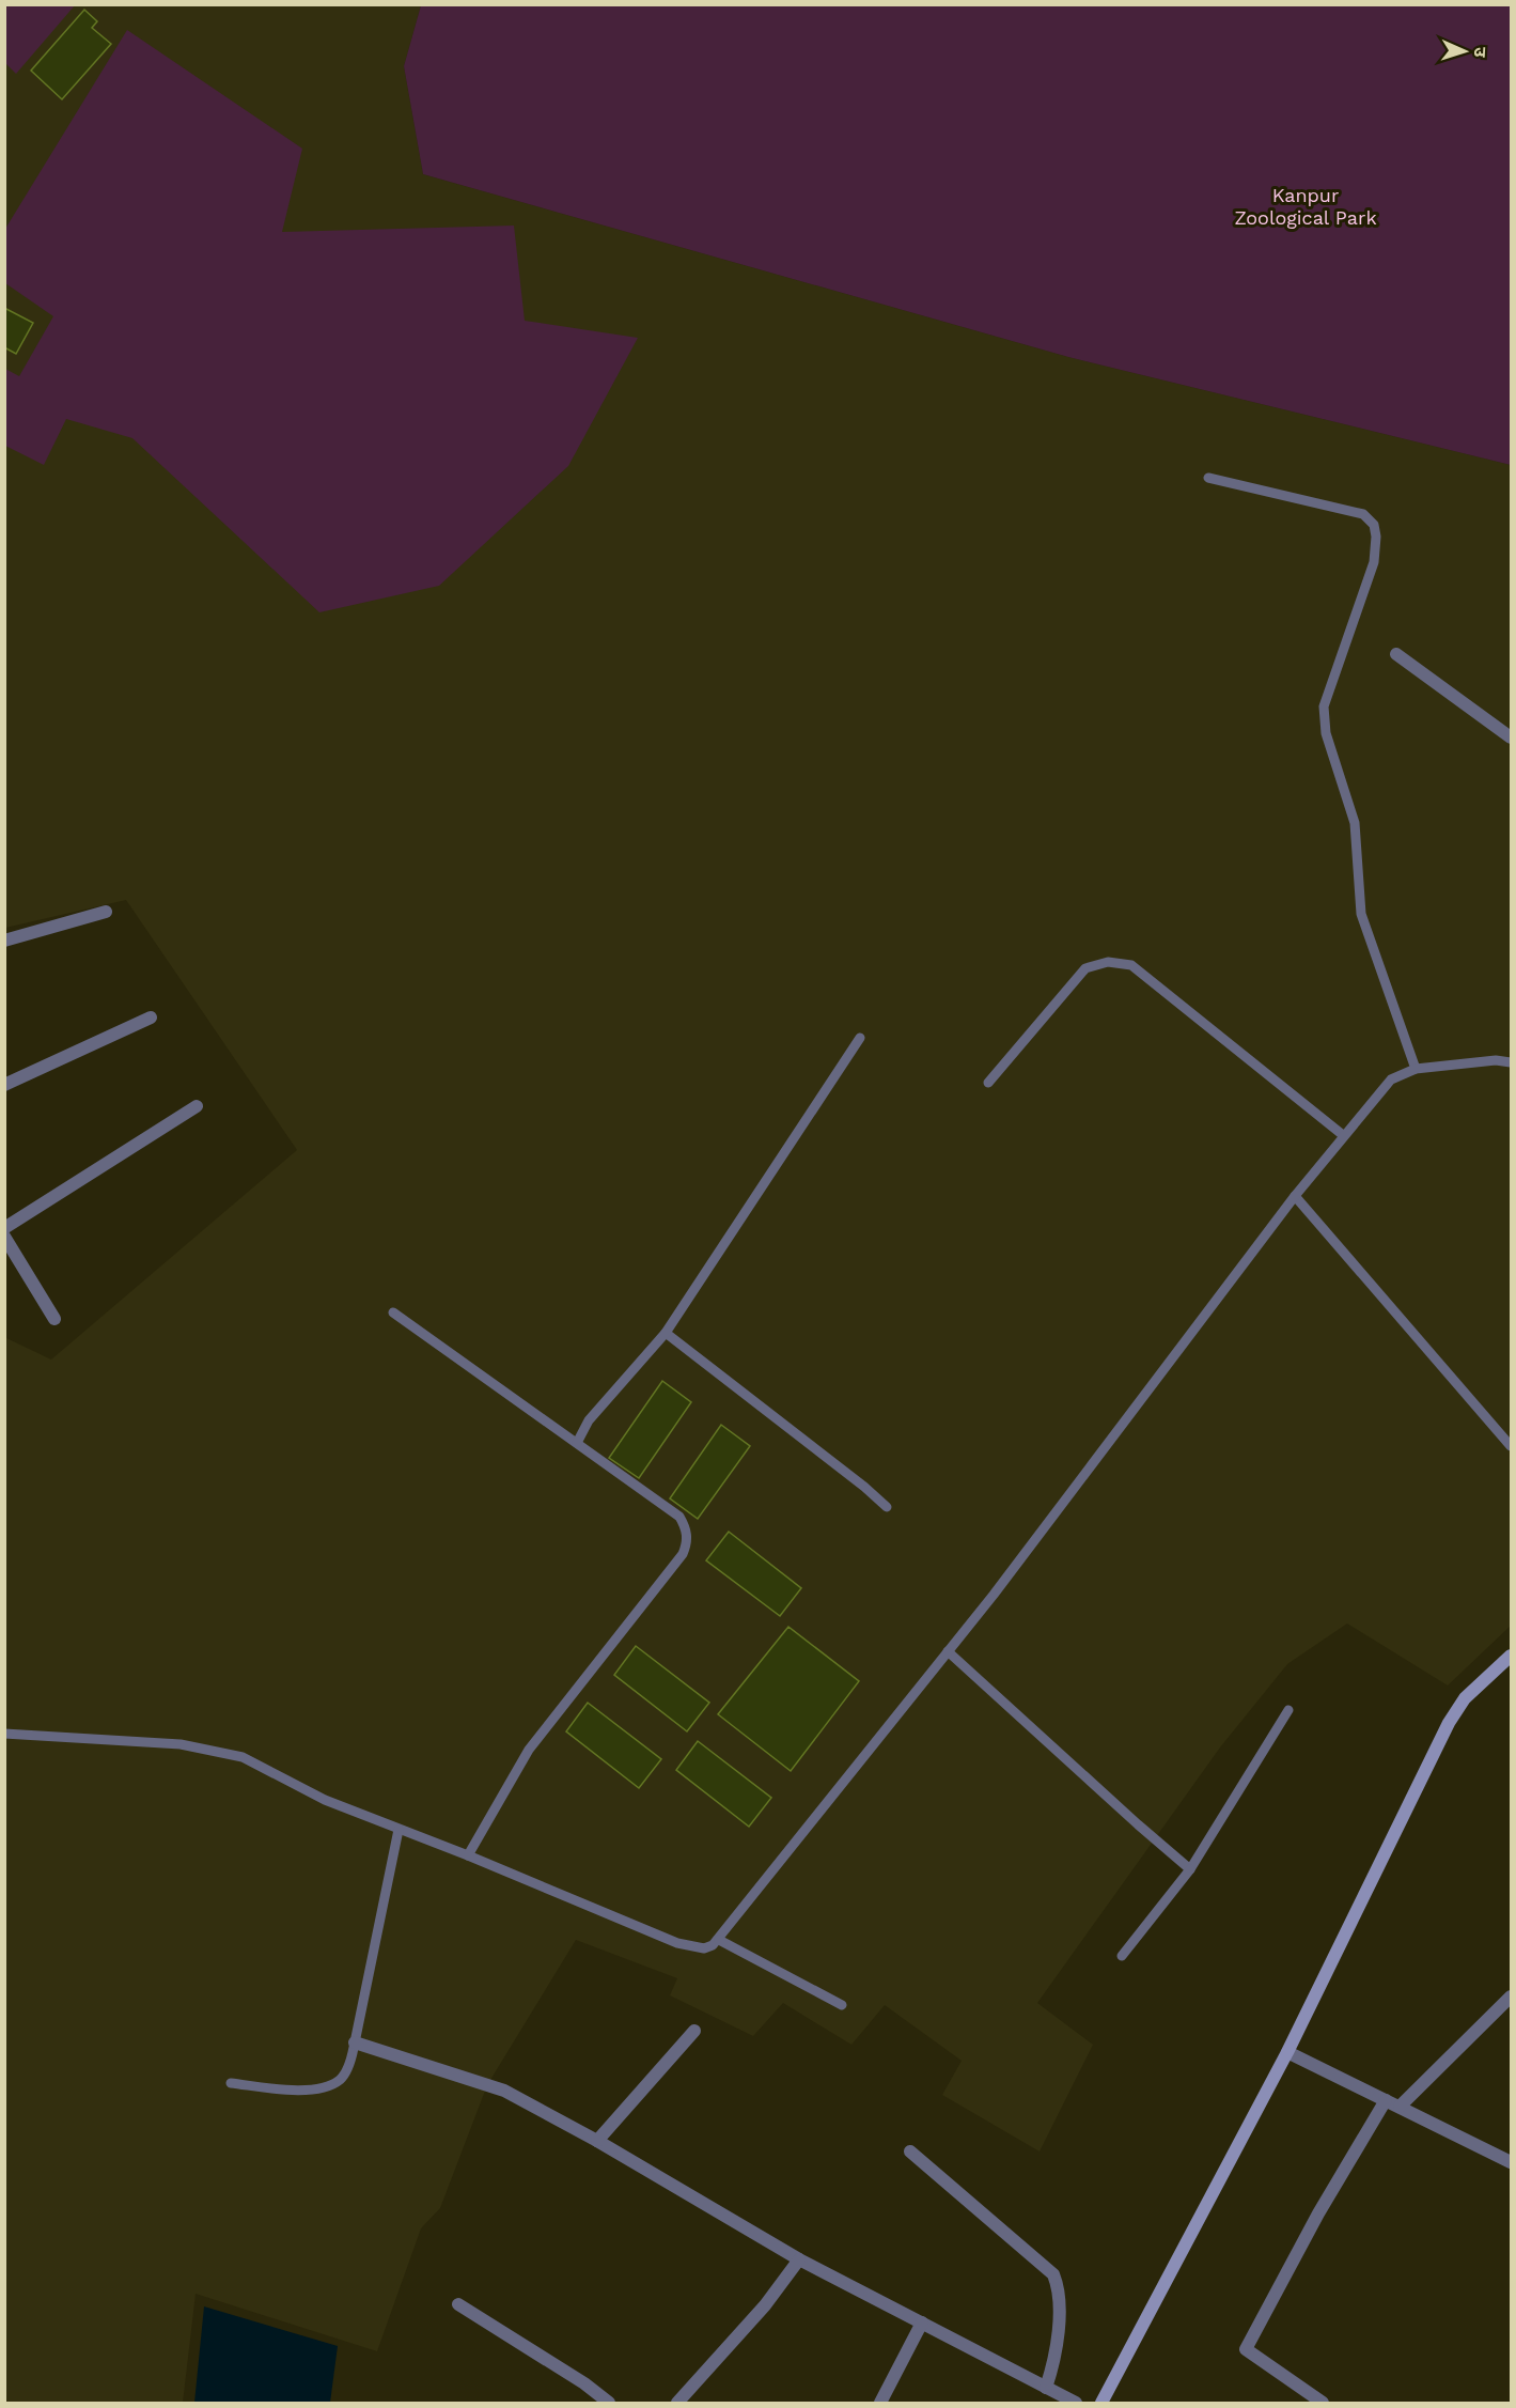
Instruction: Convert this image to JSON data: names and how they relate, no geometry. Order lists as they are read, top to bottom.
{
  "parks": ["Kanpur Zoological Park"],
  "north": "right"
}
